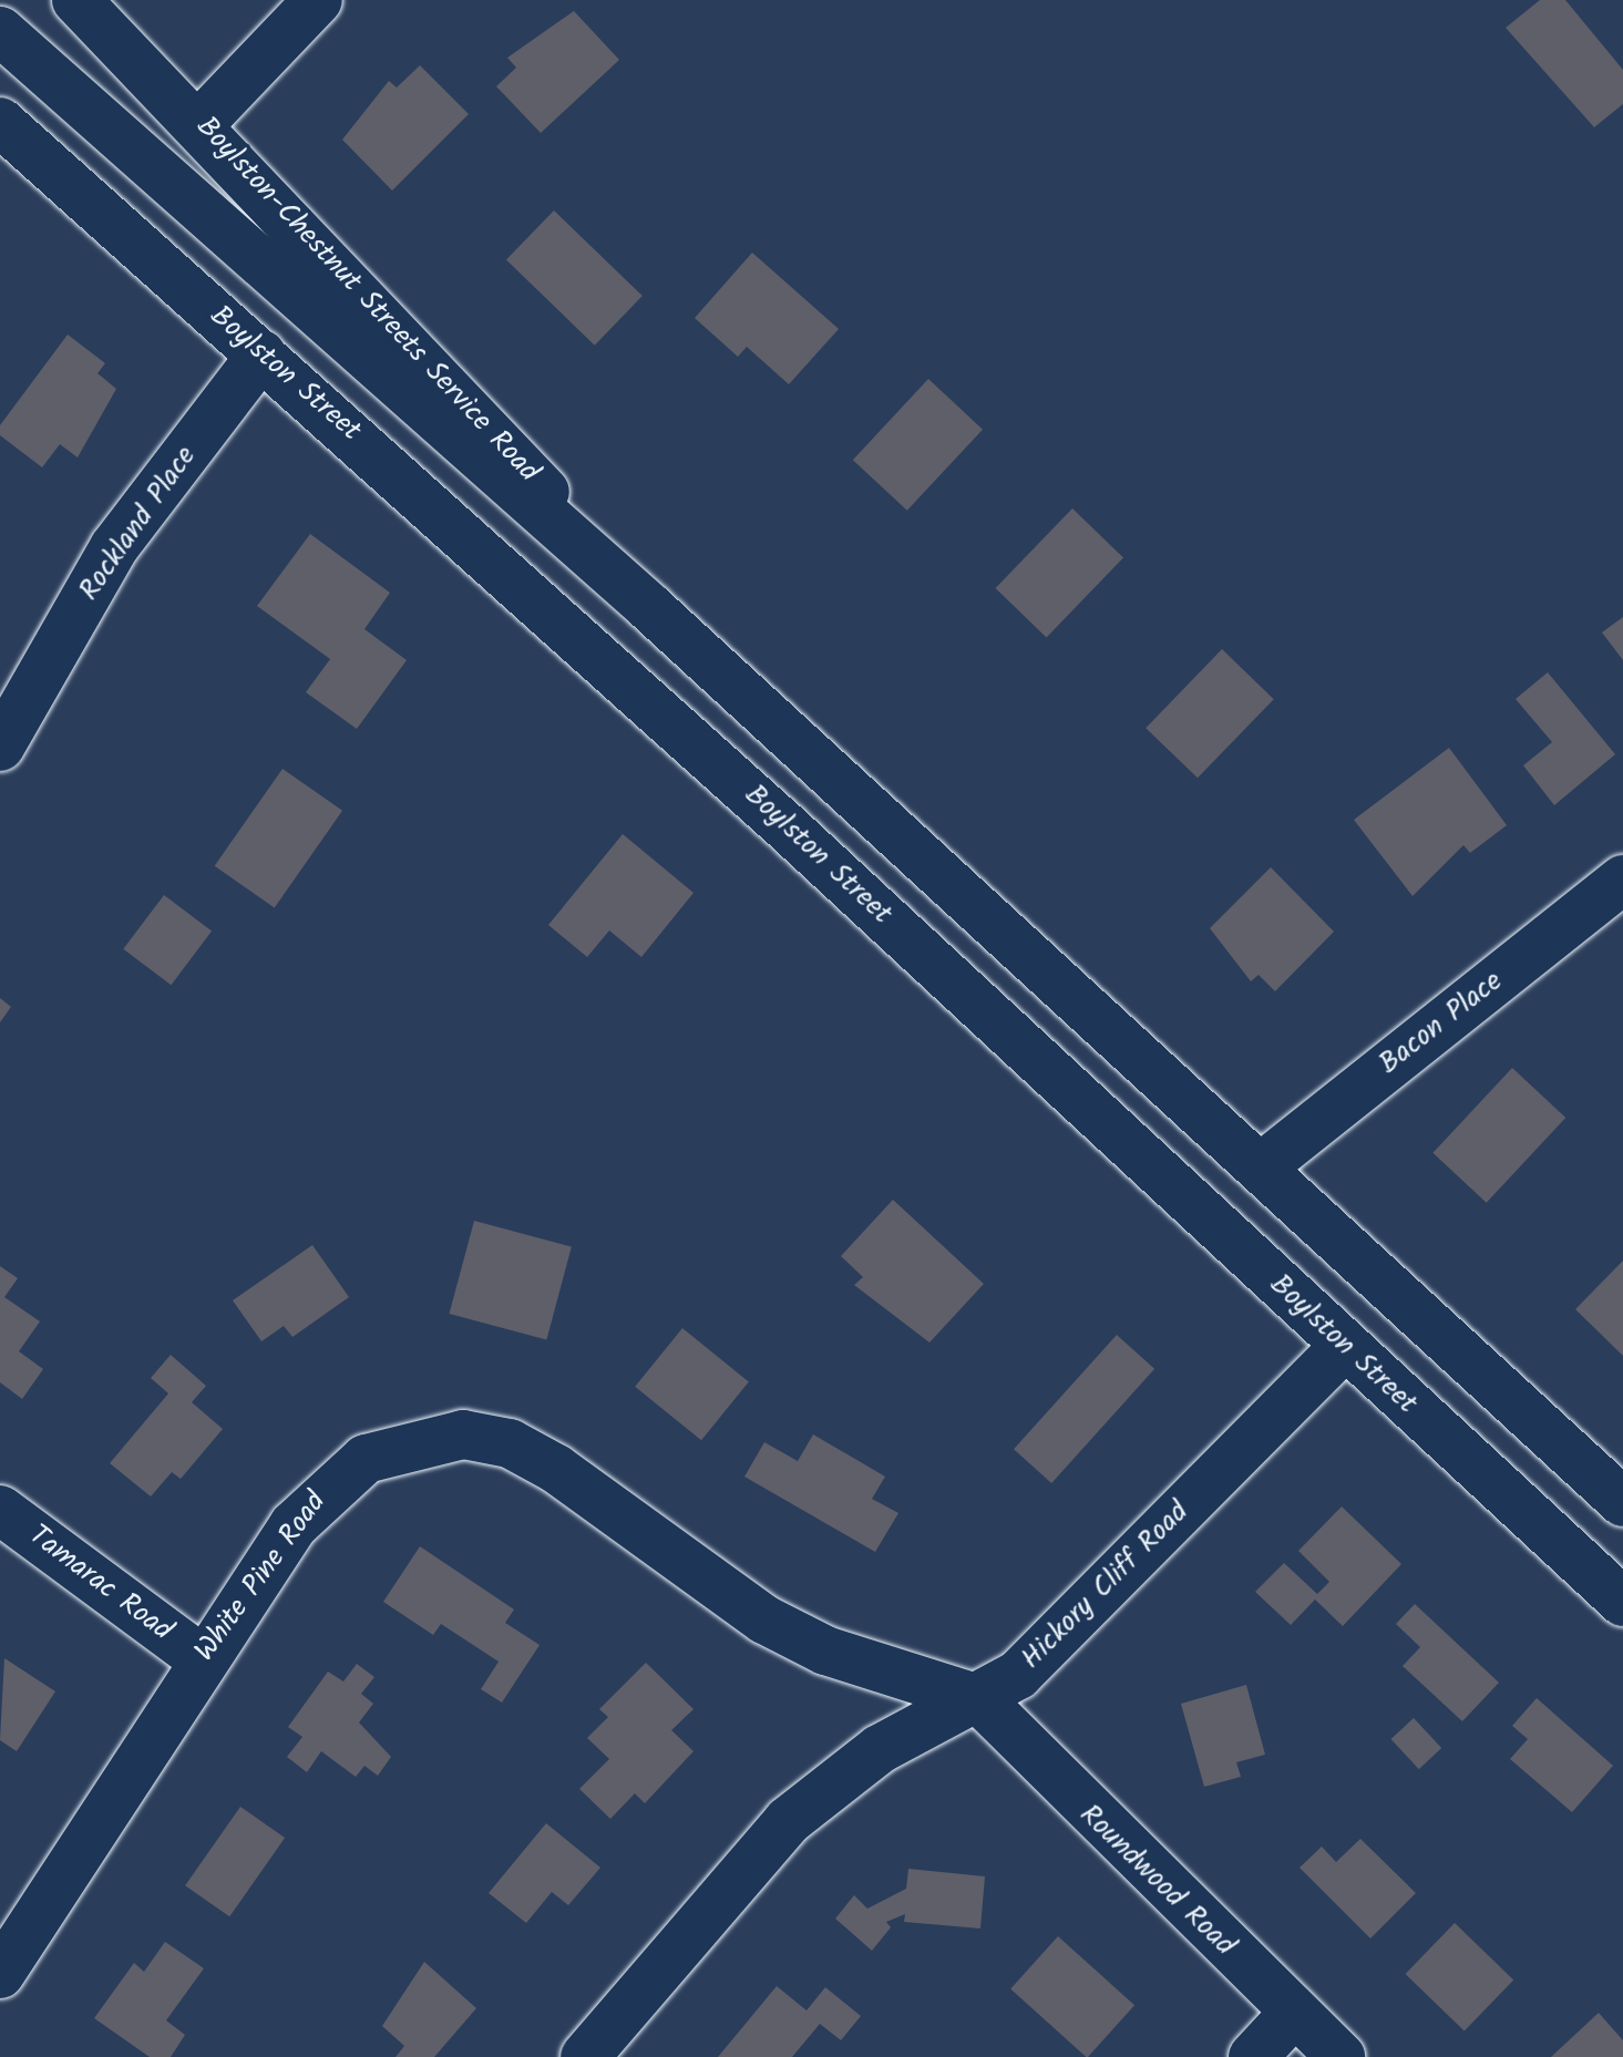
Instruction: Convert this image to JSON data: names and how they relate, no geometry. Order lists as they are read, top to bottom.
{
  "streets": {
    "main road": [
      "Boylston-Chestnut Streets Service Road",
      "Boylston Street",
      "Rockland Place",
      "Bacon Place",
      "White Pine Road",
      "Tamarac Road",
      "Hickory Cliff Road",
      "Roundwood Road"
    ]
  },
  "crossings": [
    ["Boylston Street", "Rockland Place"],
    ["Boylston Street", "Hickory Cliff Road"],
    ["White Pine Road", "Tamarac Road"],
    ["White Pine Road", "Hickory Cliff Road"],
    ["White Pine Road", "Roundwood Road"],
    ["Hickory Cliff Road", "Roundwood Road"]
  ]
}
